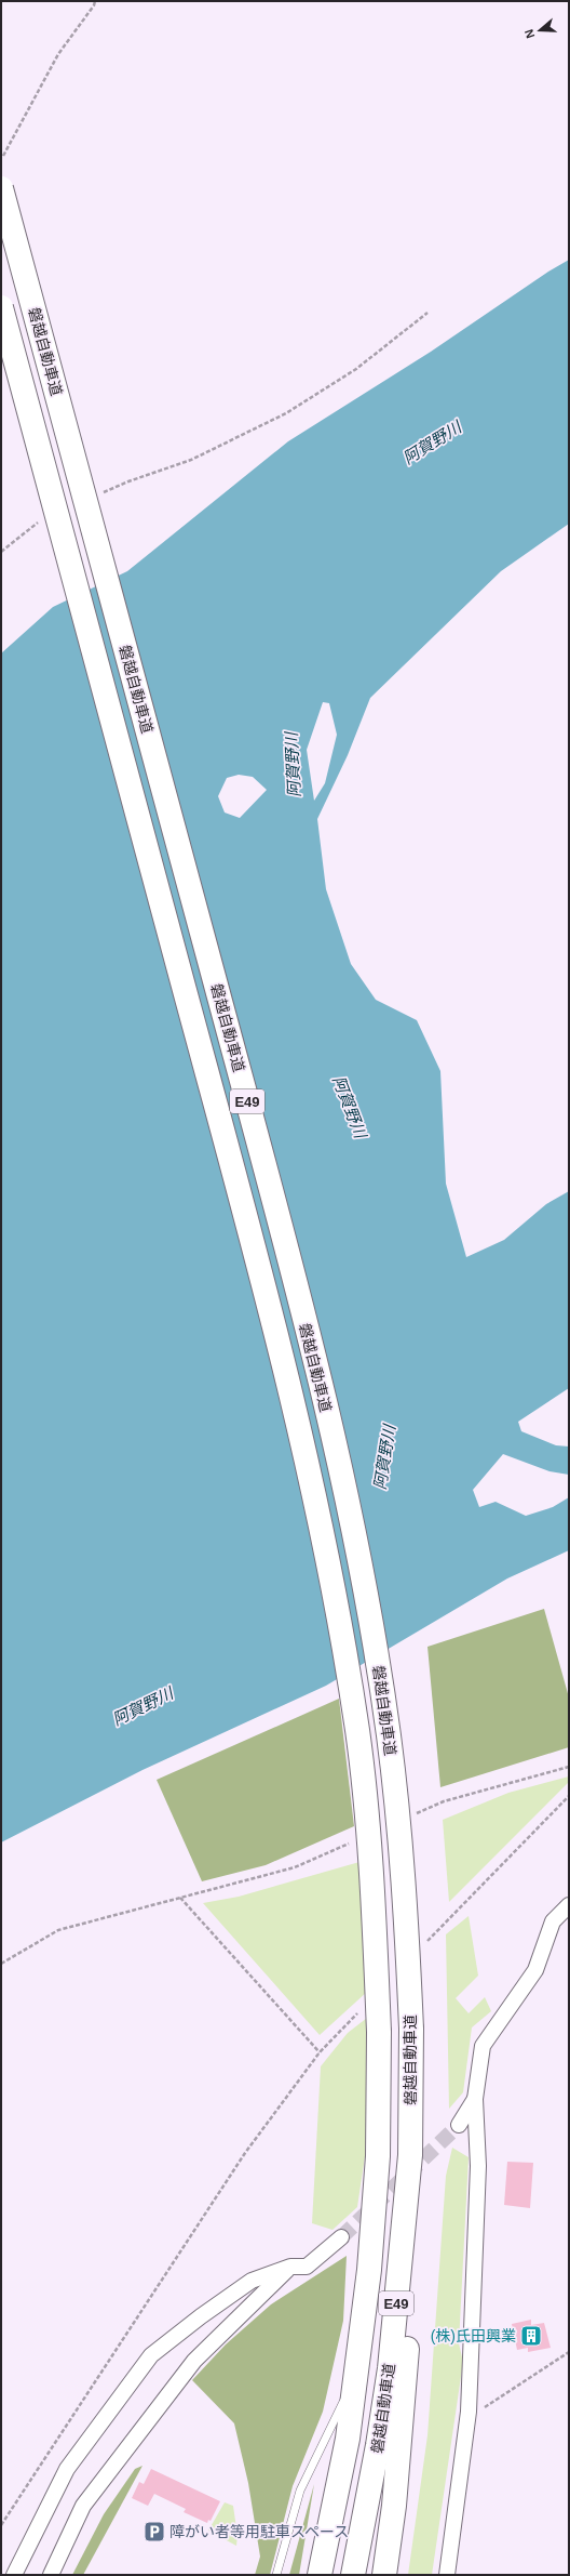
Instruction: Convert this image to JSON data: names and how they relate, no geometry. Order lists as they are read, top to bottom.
{
  "streets": {
    "highway": ["磐越自動車道", "E49"]
  },
  "water": ["阿賀野川"],
  "places": {
    "building": ["(株)氏田興業"],
    "parking": ["障がい者等用駐車スペース"]
  },
  "north": "left"
}
